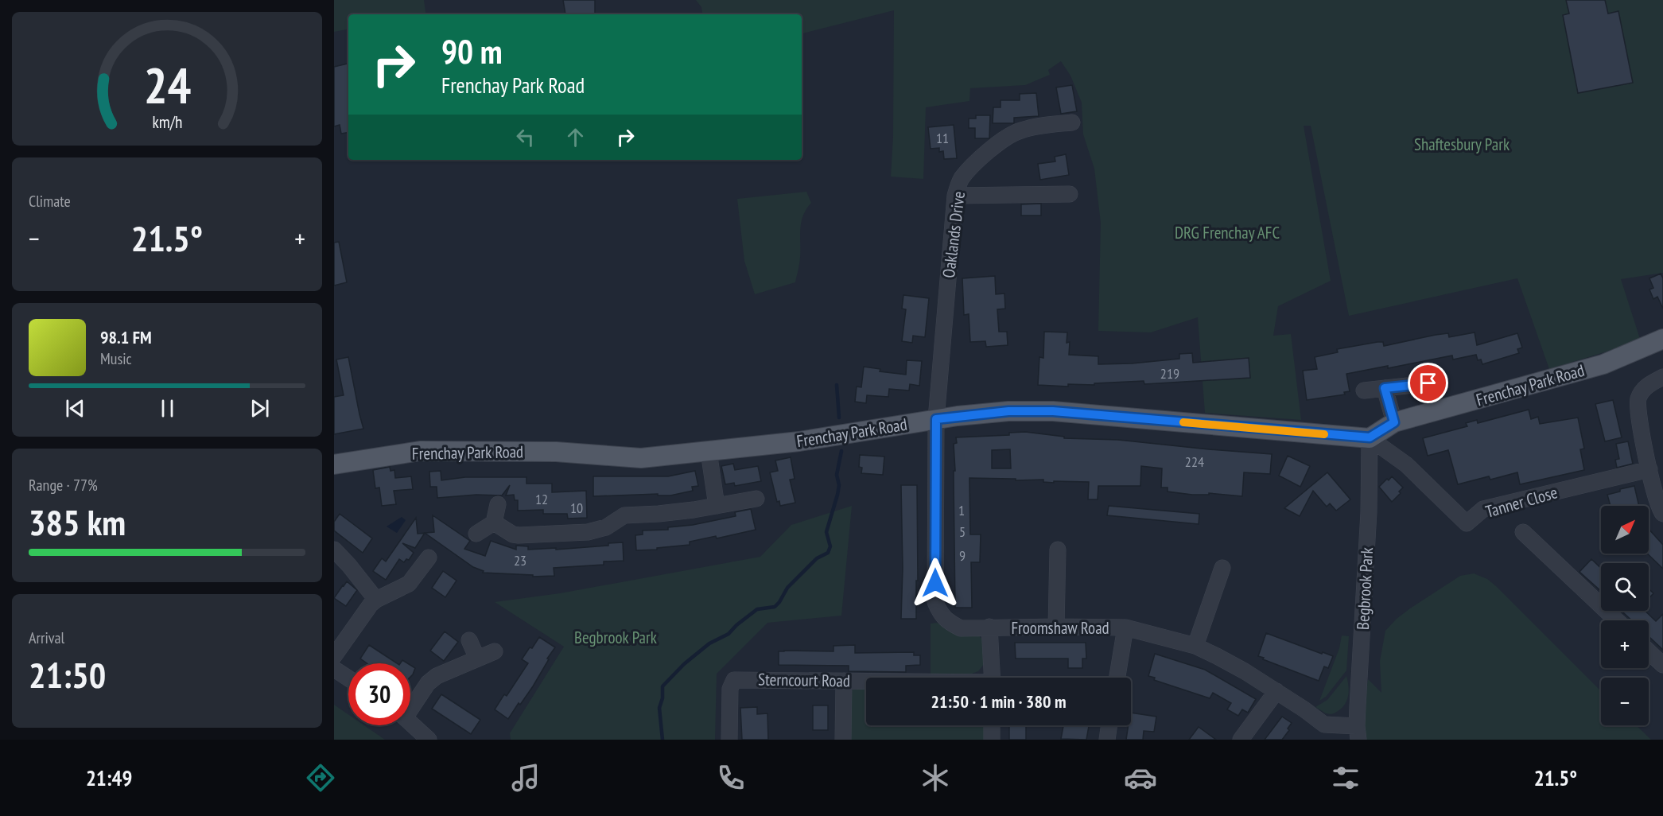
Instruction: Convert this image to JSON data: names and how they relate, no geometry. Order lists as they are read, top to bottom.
{
  "streets": {
    "main road": ["Frenchay Park Road"],
    "street": [
      "Oaklands Drive",
      "Tanner Close",
      "Begbrook Park",
      "Froomshaw Road",
      "Sterncourt Road"
    ]
  },
  "crossings": [
    ["Oaklands Drive", "Frenchay Park Road"],
    ["Oaklands Drive", "Froomshaw Road"],
    ["Frenchay Park Road", "Tanner Close"],
    ["Frenchay Park Road", "Begbrook Park"],
    ["Frenchay Park Road", "Froomshaw Road"],
    ["Tanner Close", "Begbrook Park"],
    ["Begbrook Park", "Froomshaw Road"]
  ],
  "parks": ["Shaftesbury Park", "DRG Frenchay AFC", "Begbrook Park"],
  "house_numbers": [
    "11",
    "219",
    "224",
    "12",
    "10",
    "1",
    "5",
    "9",
    "23"
  ],
  "north": "top right",
  "page": {
    "turn": ["90 m", "Frenchay Park Road"],
    "tile": [
      "Climate",
      ["Range · 77%", "385 km"],
      ["Arrival", "21:50"]
    ],
    "heat": ["−", "21.5°", "+"],
    "song": ["98.1 FM", "Music"],
    "map_buttons": ["+", "−"],
    "limit": "30",
    "trip": "21:50 · 1 min · 380 m",
    "tabs": ["21:49", "21.5°"],
    "gauge": ["24", "km/h"]
  }
}
